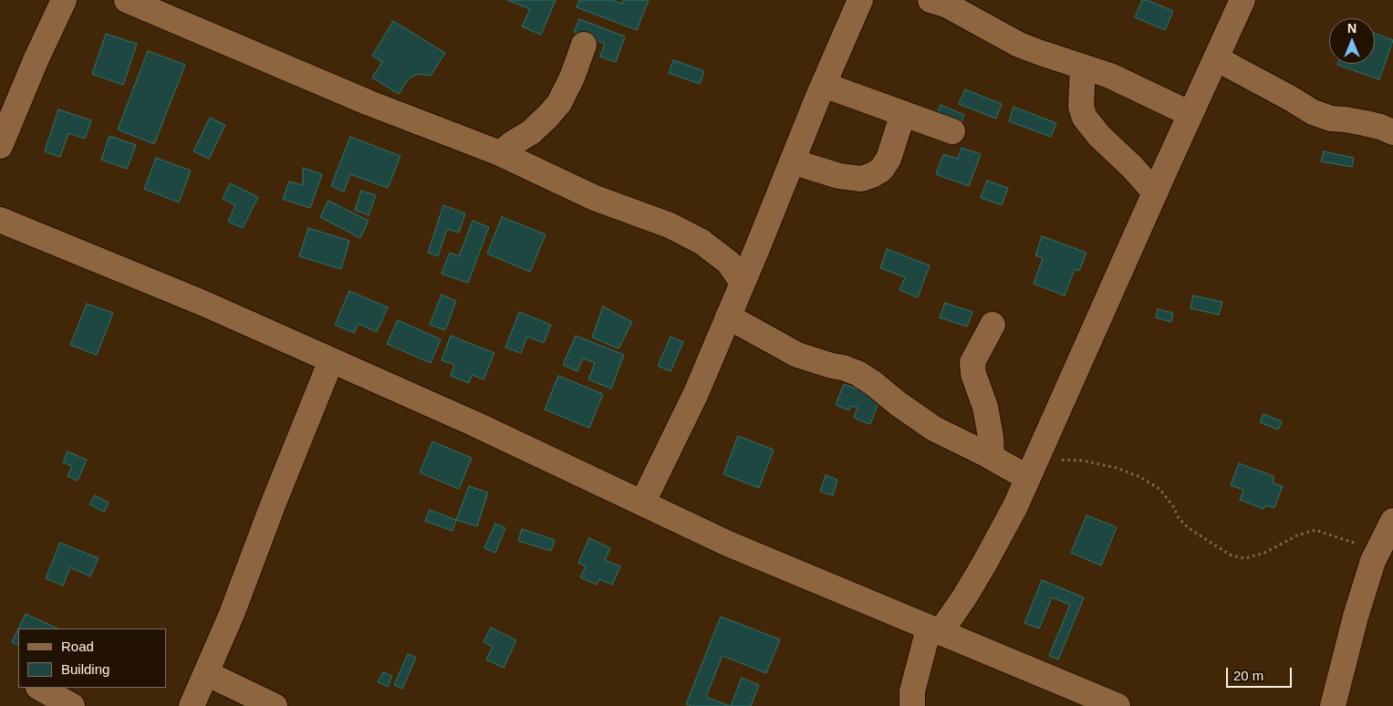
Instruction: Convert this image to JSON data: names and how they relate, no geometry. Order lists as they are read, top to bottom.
{
  "legend": ["Road", "Building"],
  "scale_bar": "20 m",
  "north": "top"
}
